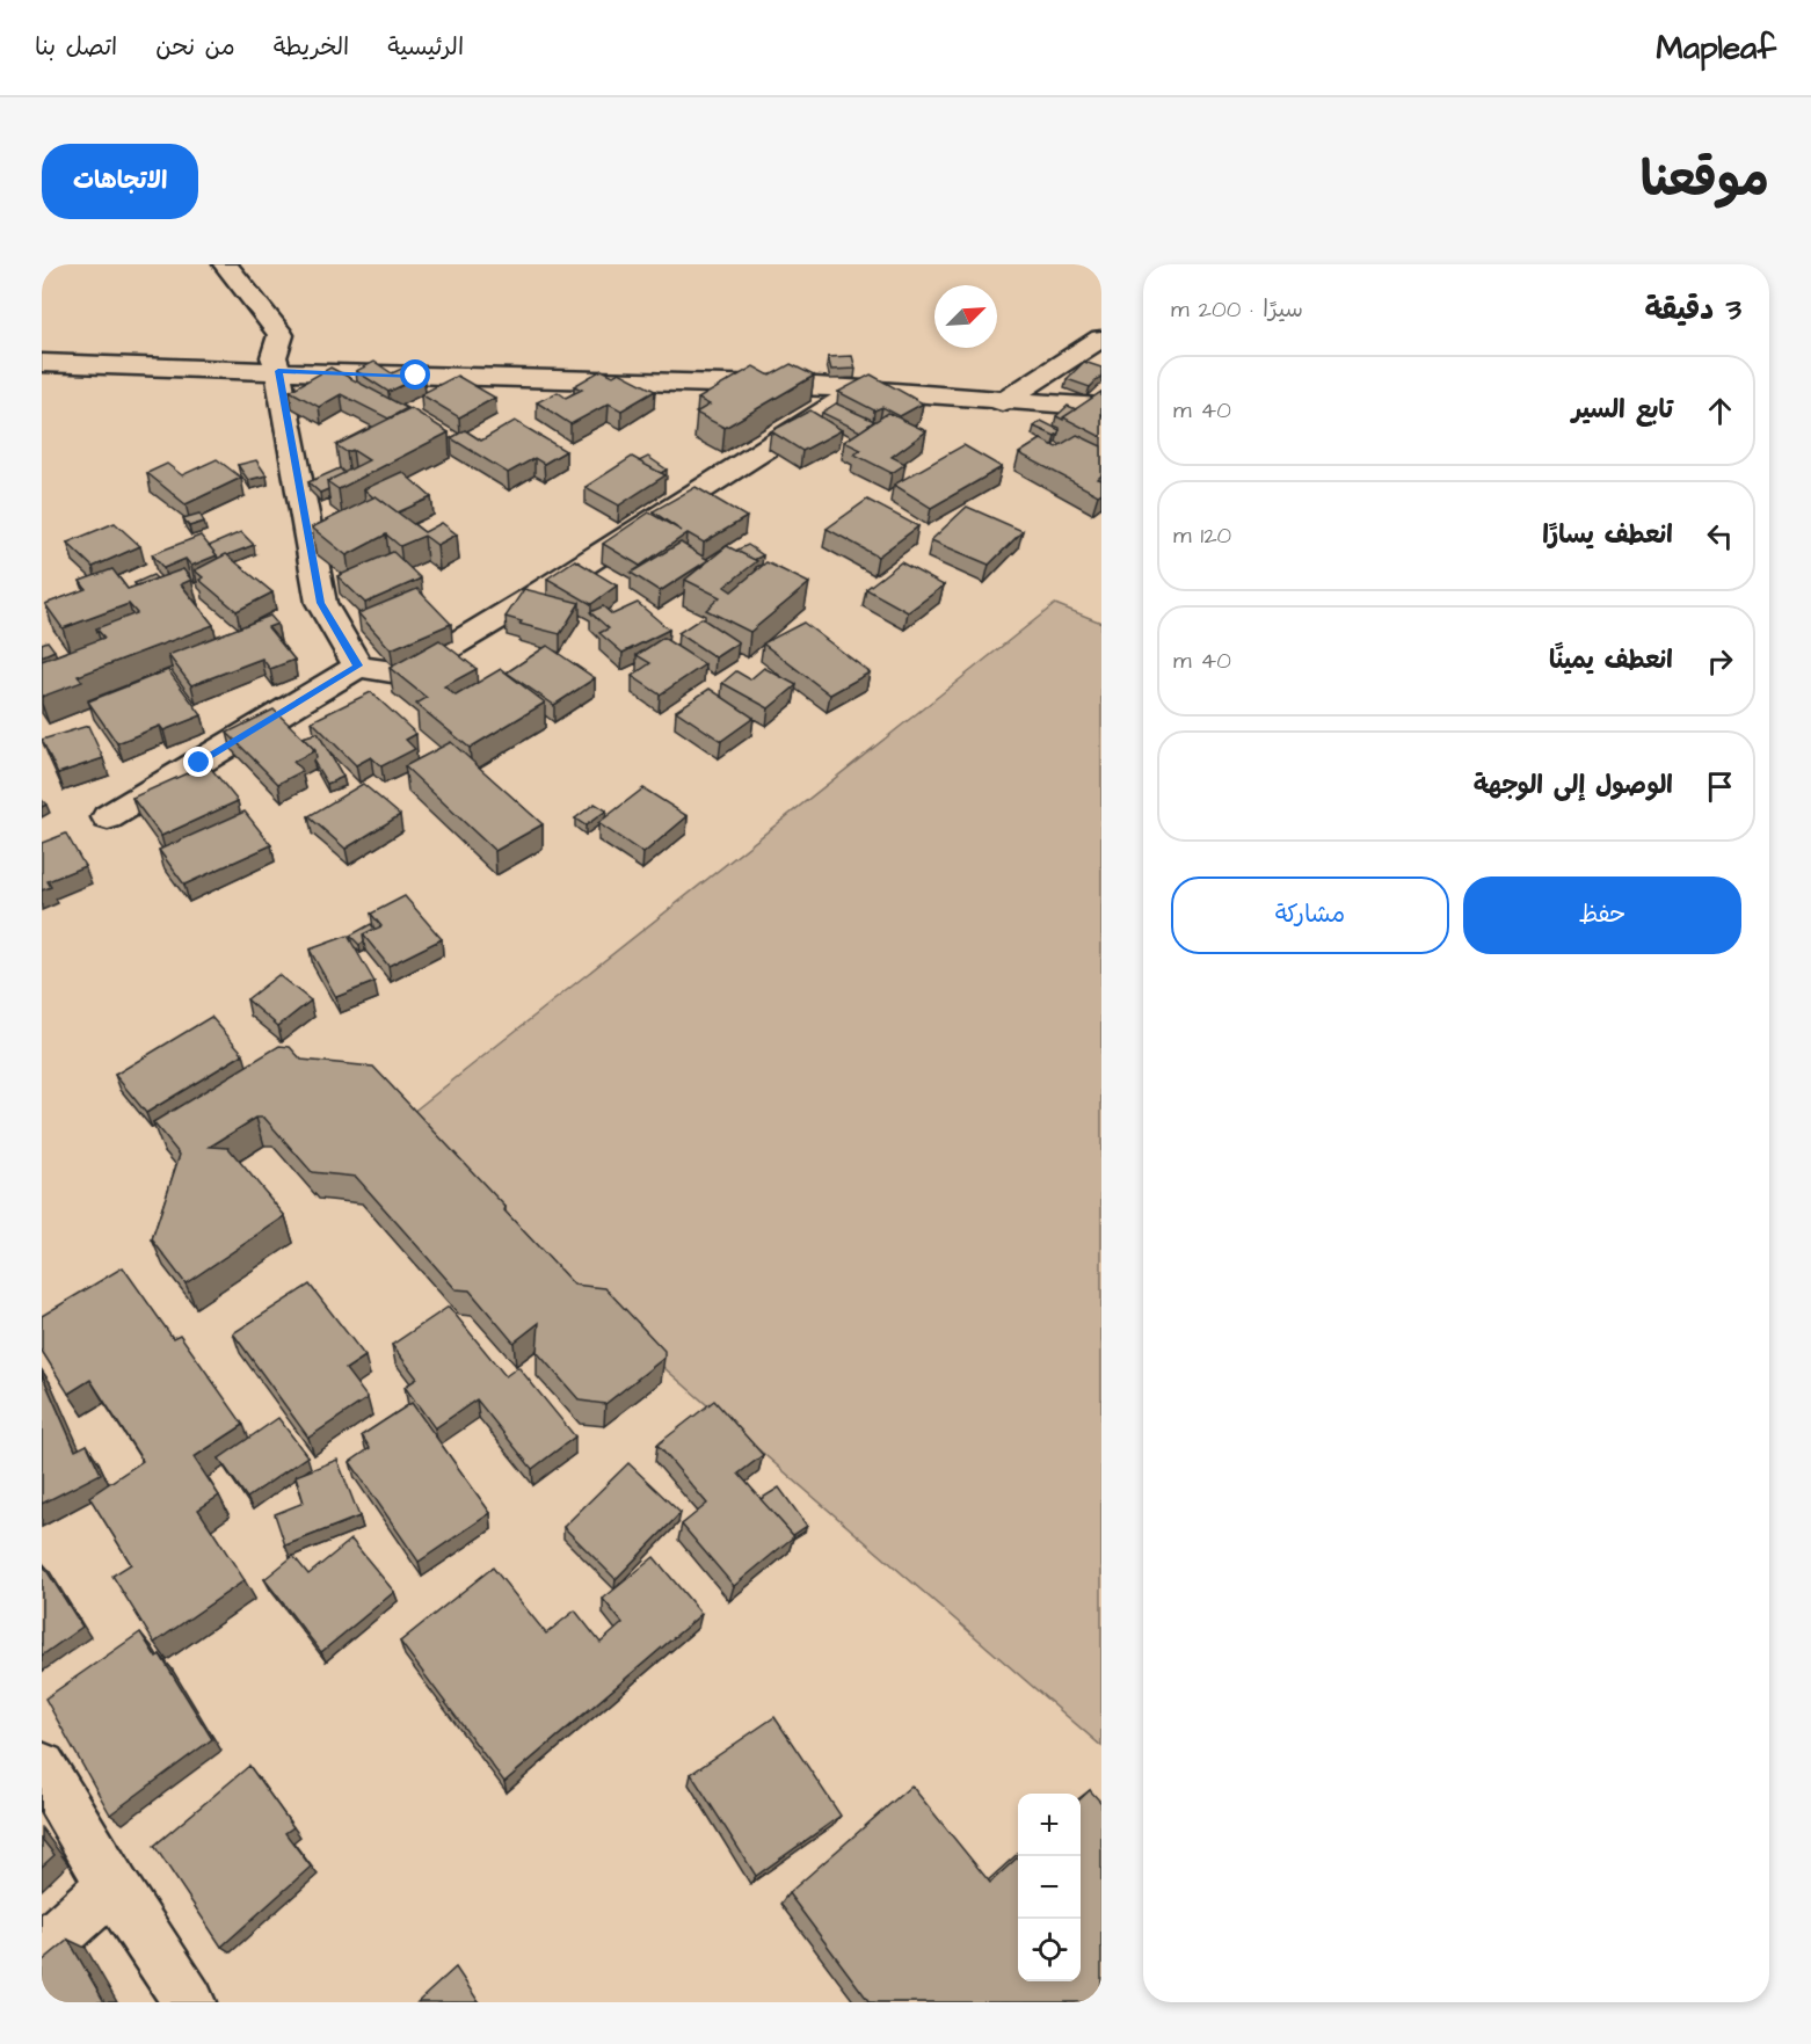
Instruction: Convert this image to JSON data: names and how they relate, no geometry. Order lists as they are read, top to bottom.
{
  "north": "top right",
  "page": {
    "header": "Mapleaf",
    "nav": [
      "الرئيسية",
      "الخريطة",
      "من نحن",
      "اتصل بنا"
    ],
    "title": "موقعنا",
    "buttons": [
      "الاتجاهات",
      ["حفظ", "مشاركة"]
    ],
    "heading": ["3 دقيقة", "سيرًا · 200 m"],
    "list": [
      ["تابع السير", "40 m"],
      ["انعطف يسارًا", "120 m"],
      ["انعطف يمينًا", "40 m"],
      "الوصول إلى الوجهة"
    ],
    "map_buttons": ["+", "−"]
  }
}
